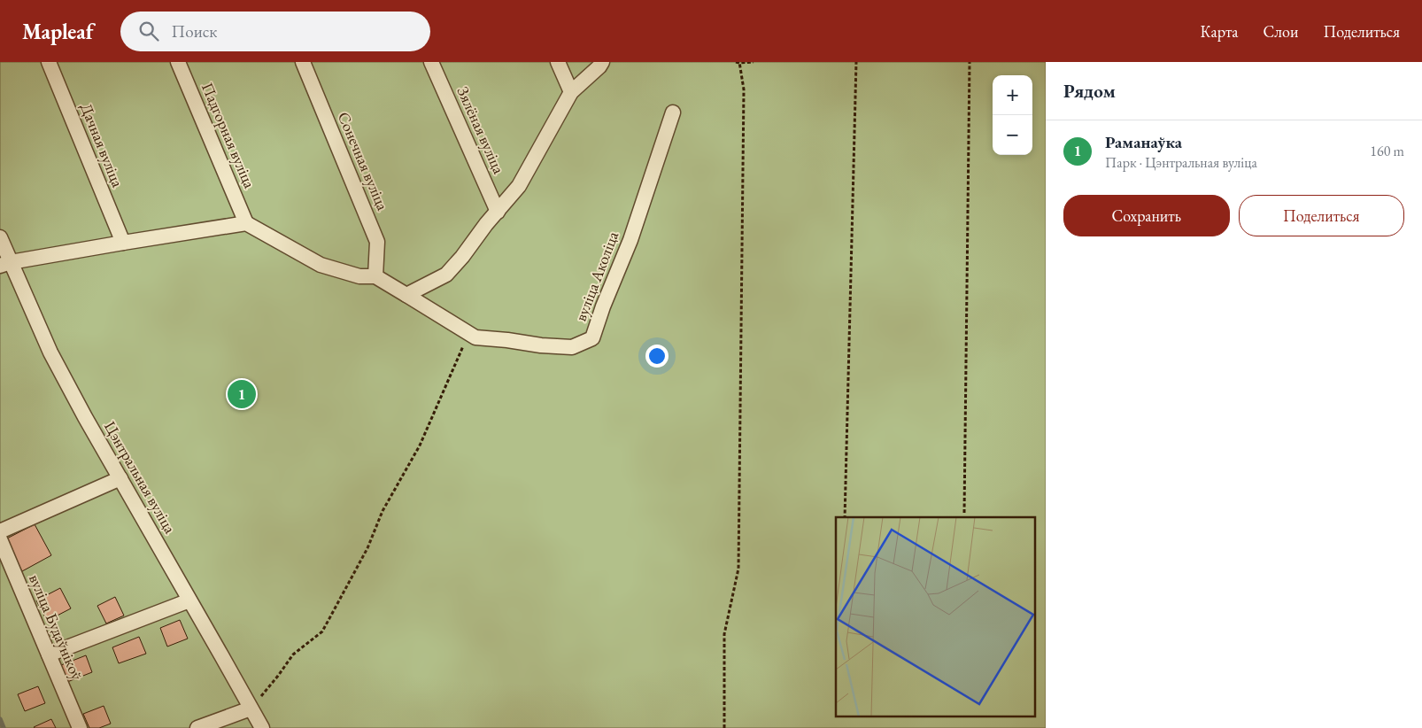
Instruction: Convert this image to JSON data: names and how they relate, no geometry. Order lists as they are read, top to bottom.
{
  "streets": {
    "street": [
      "Зялёная вуліца",
      "Падгорная вуліца",
      "Дачная вуліца",
      "Сонечная вуліца",
      "вуліца Аколіца",
      "Цэнтральная вуліца",
      "вуліца Будаўнікоў"
    ]
  },
  "crossings": [
    ["Сонечная вуліца", "вуліца Аколіца"]
  ],
  "page": {
    "header": "Mapleaf",
    "search": "Поиск",
    "nav": ["Карта", "Слои", "Поделиться"],
    "heading": "Рядом",
    "map_buttons": ["+", "−"],
    "list": [
      {
        "mark": "1",
        "name": "Раманаўка",
        "note": "Парк · Цэнтральная вуліца",
        "value": "160 m"
      }
    ],
    "buttons": ["Сохранить", "Поделиться"],
    "pins": "1"
  }
}
